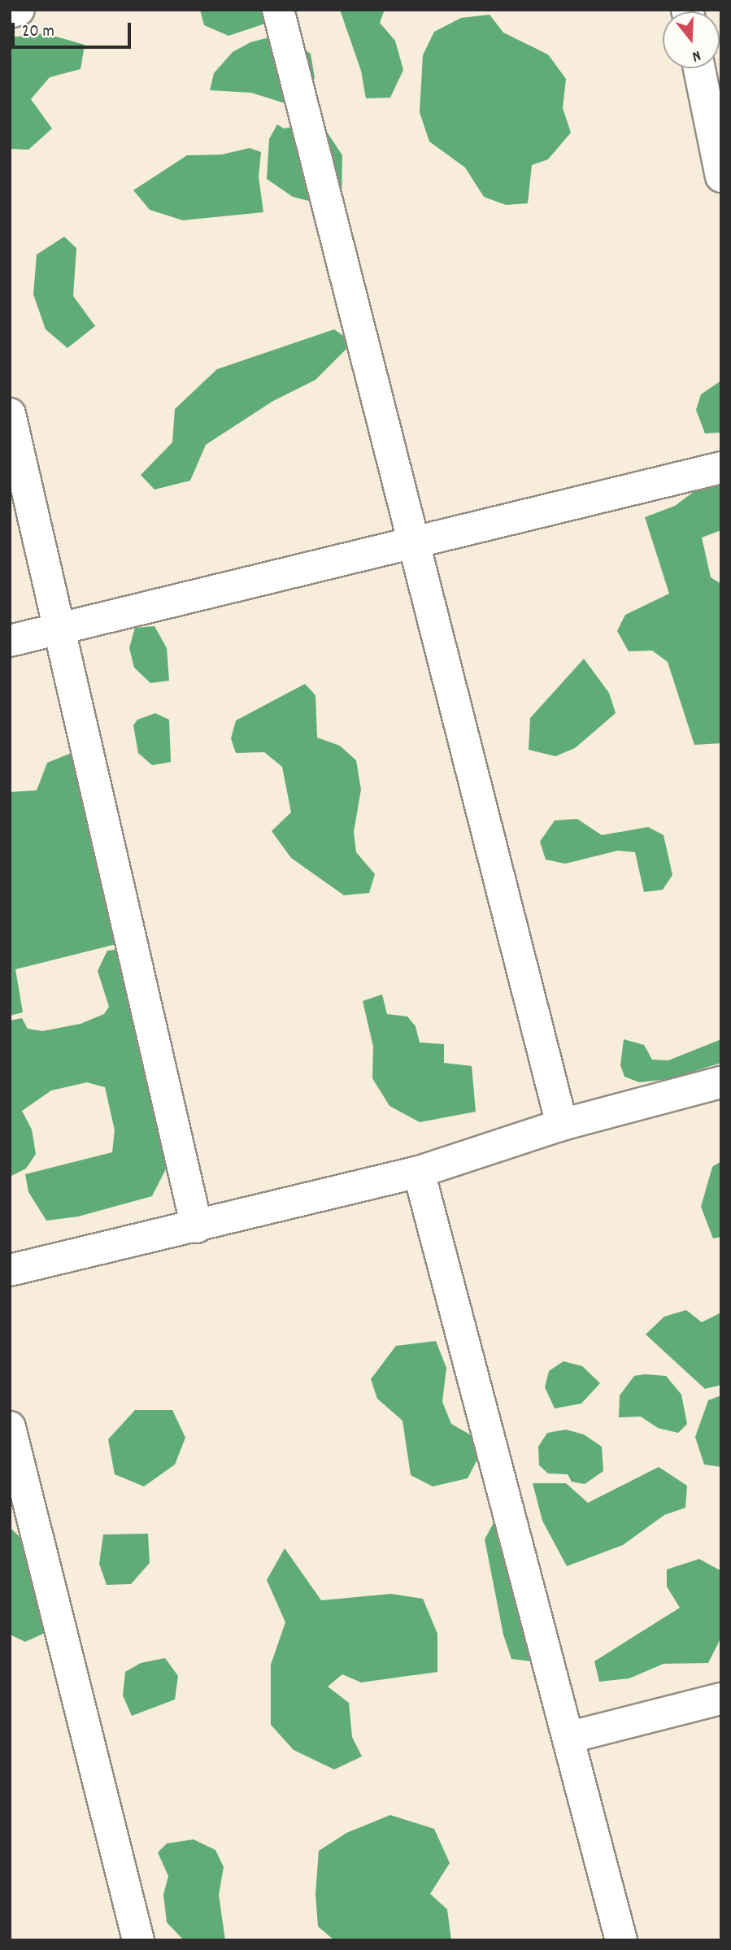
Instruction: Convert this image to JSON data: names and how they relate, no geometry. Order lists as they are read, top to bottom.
{
  "scale_bar": "20 m",
  "north": "bottom"
}
